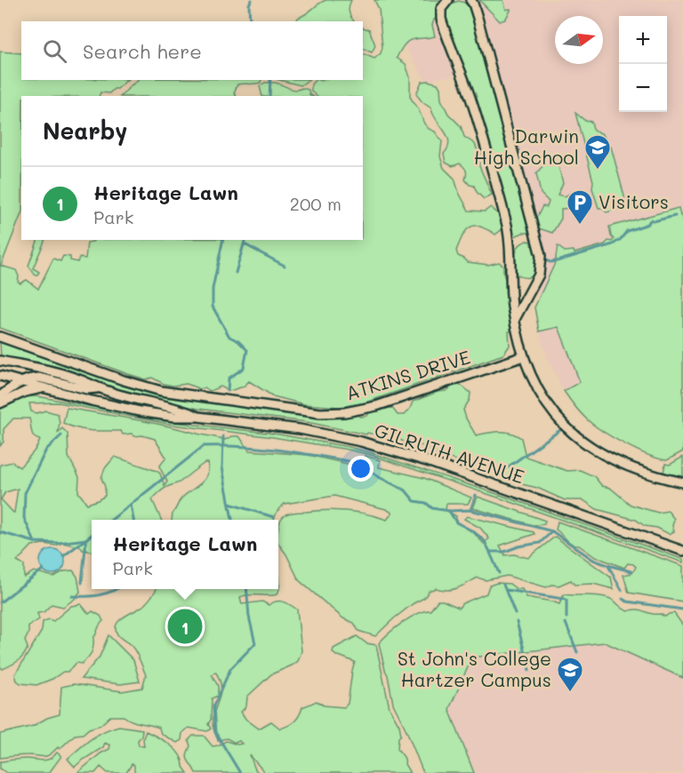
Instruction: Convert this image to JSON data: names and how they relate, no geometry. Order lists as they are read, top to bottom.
{
  "streets": {
    "street": ["ATKINS DRIVE", "GILRUTH AVENUE"]
  },
  "places": {
    "school or university": ["Darwin High School", "St John's College Hartzer Campus"],
    "parking": ["Visitors"]
  },
  "north": "right",
  "page": {
    "map_buttons": ["+", "−"],
    "search": "Search here",
    "heading": "Nearby",
    "list": [
      {
        "mark": "1",
        "name": "Heritage Lawn",
        "note": "Park",
        "value": "200 m"
      }
    ],
    "popup": ["Heritage Lawn", "Park"],
    "pins": "1"
  }
}
